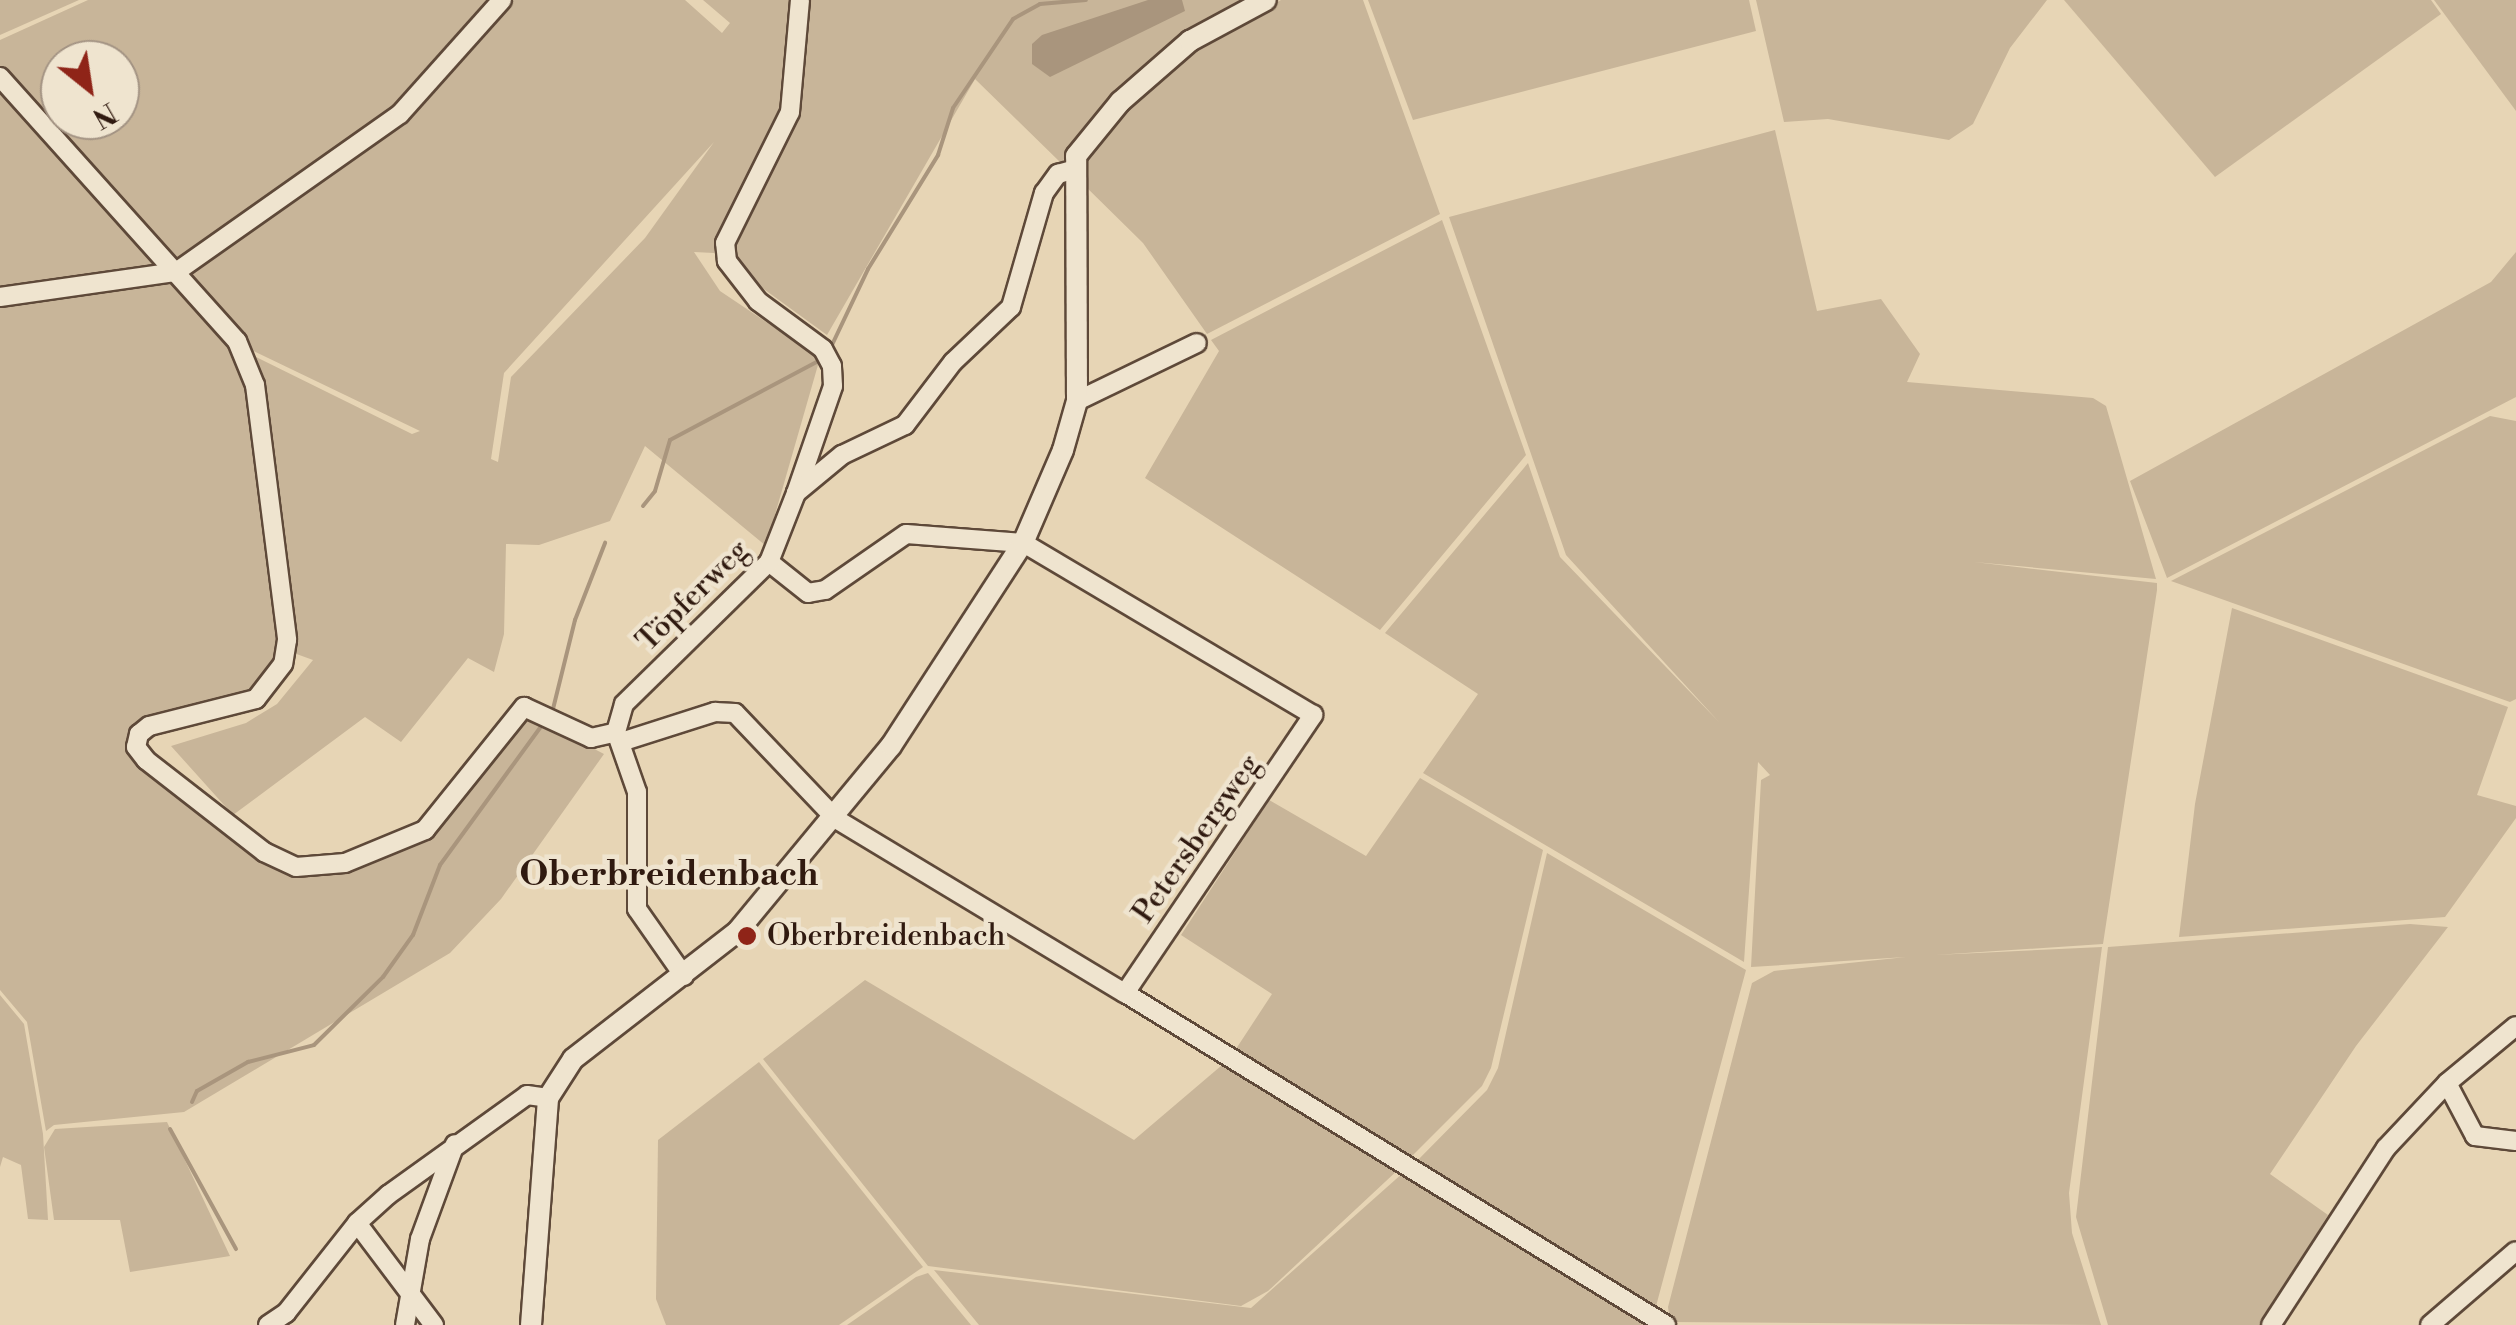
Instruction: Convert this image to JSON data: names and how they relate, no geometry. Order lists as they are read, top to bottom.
{
  "streets": {
    "street": ["Töpferweg", "Petersbergweg"]
  },
  "districts": ["Oberbreidenbach"],
  "places": ["Oberbreidenbach"],
  "north": "bottom right"
}
